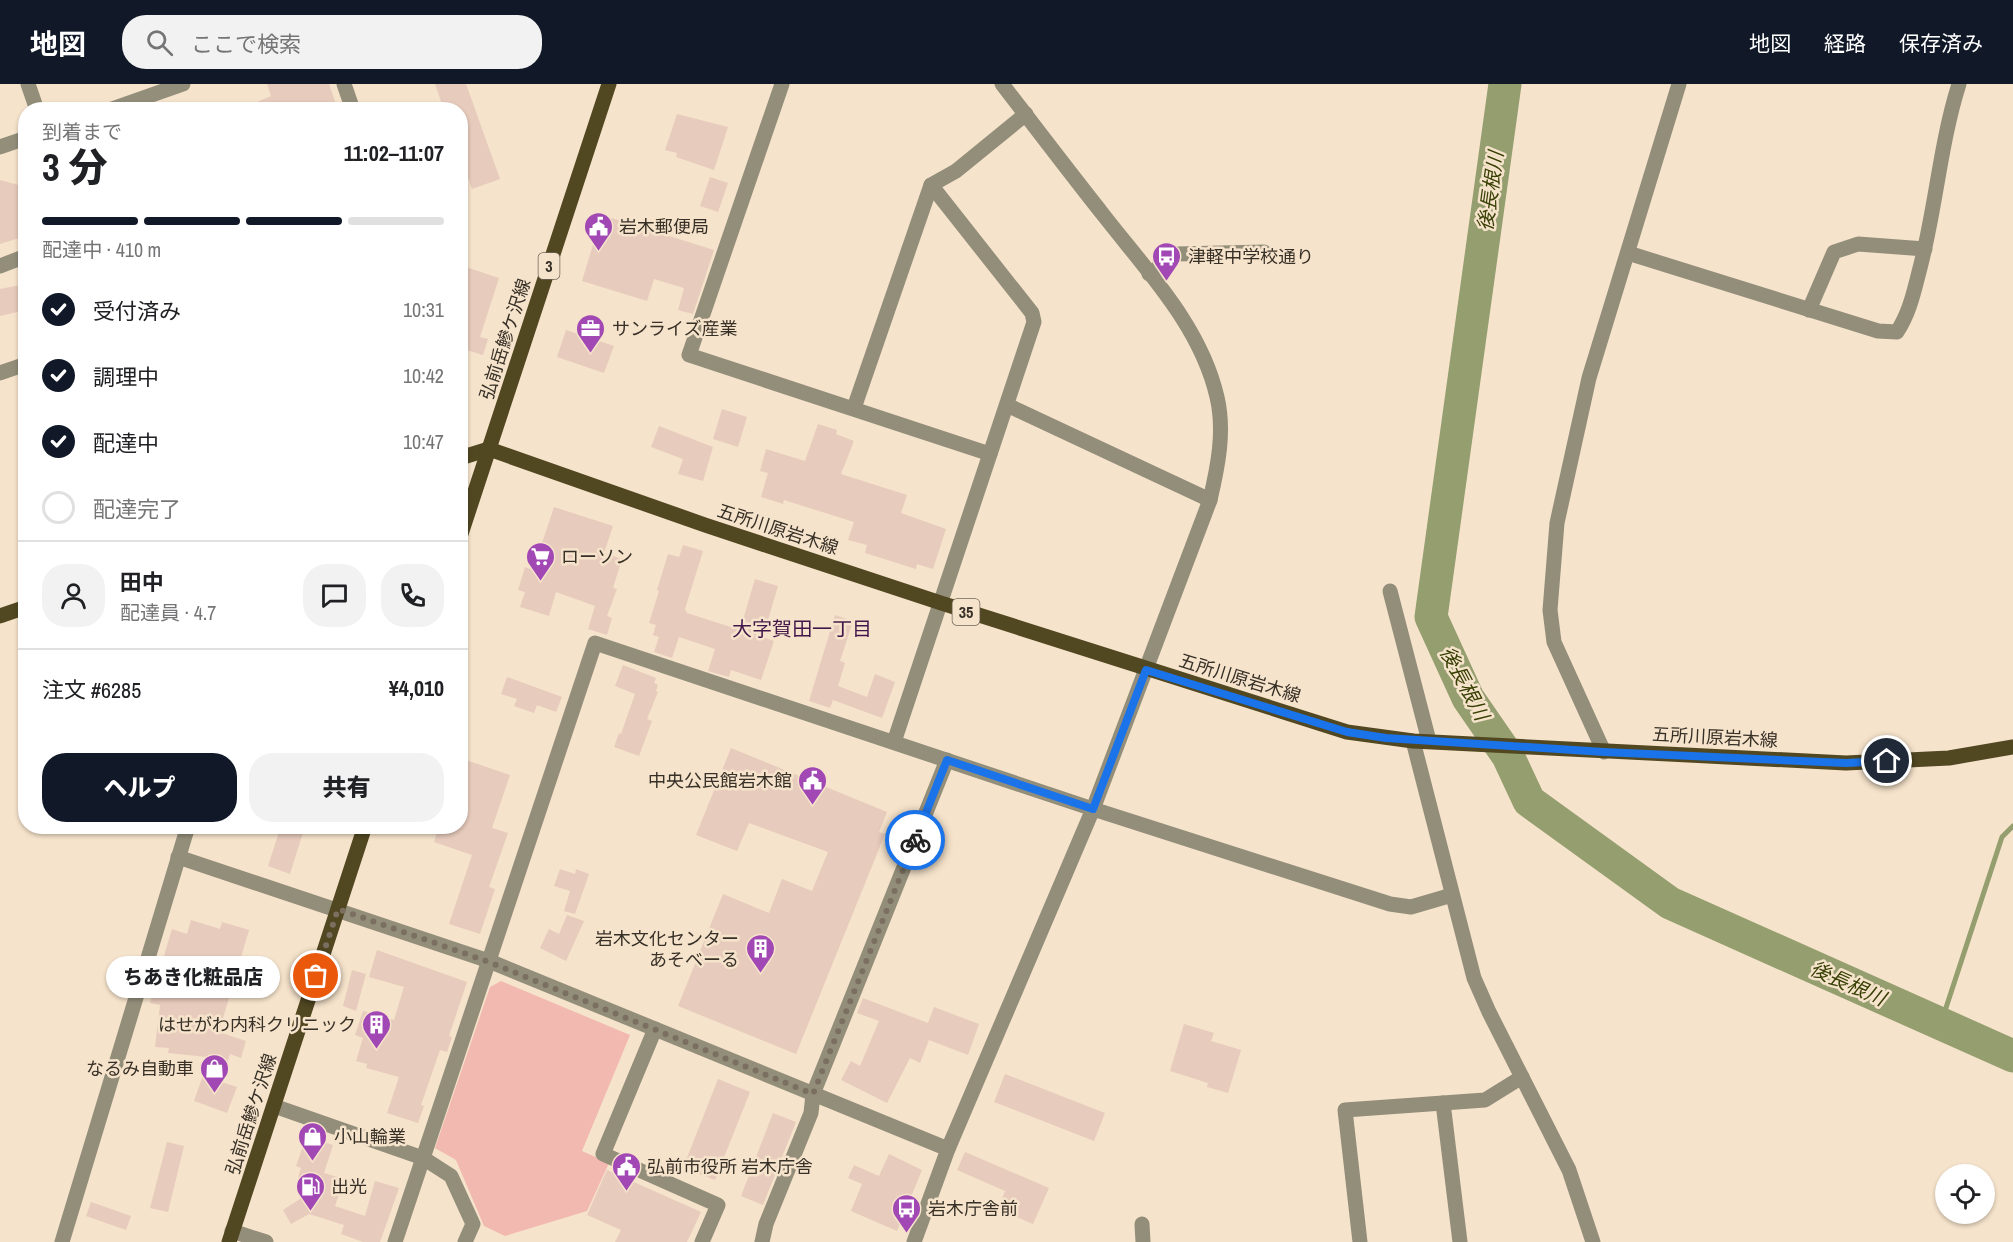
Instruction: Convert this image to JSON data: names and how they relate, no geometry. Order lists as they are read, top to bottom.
{
  "streets": {
    "main road": [
      "3",
      "弘前岳鰺ケ沢線",
      "五所川原岩木線",
      "35"
    ]
  },
  "crossings": [
    ["弘前岳鰺ケ沢線", "五所川原岩木線"]
  ],
  "districts": ["大字賀田一丁目"],
  "water": ["後長根川"],
  "places": {
    "public building": ["岩木郵便局", "中央公民館岩木館", "弘前市役所 岩木庁舎"],
    "bus stop": ["津軽中学校通り", "岩木庁舎前"],
    "office": ["サンライズ産業"],
    "supermarket": ["ローソン"],
    "building": ["岩木文化センター あそべーる", "はせがわ内科クリニック"],
    "other": ["ちあき化粧品店"],
    "shop": ["なるみ自動車", "小山輪業"],
    "fuel station": ["出光"]
  },
  "page": {
    "header": "地図",
    "search": "ここで検索",
    "nav": ["地図", "経路", "保存済み"],
    "heading": ["3 分", "到着まで", "11:02–11:07"],
    "panel": [
      "田中",
      "配達員 · 4.7",
      "注文 #6285",
      "¥4,010"
    ],
    "bar": "配達中 · 410 m",
    "list": [
      ["受付済み", "10:31"],
      ["調理中", "10:42"],
      ["配達中", "10:47"],
      "配達完了"
    ],
    "buttons": ["ヘルプ", "共有"],
    "bubble": "ちあき化粧品店"
  }
}
